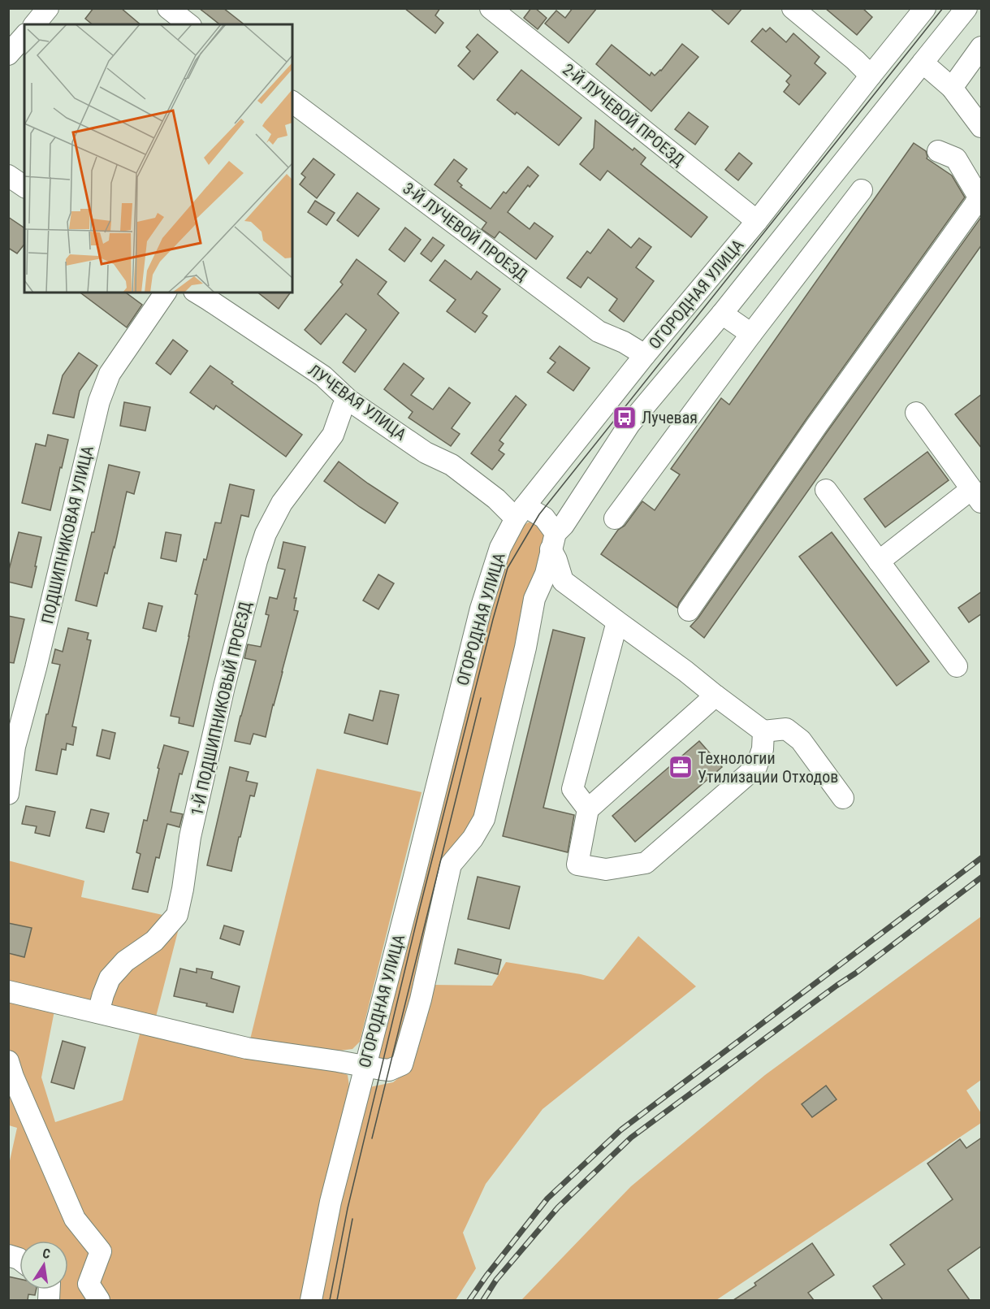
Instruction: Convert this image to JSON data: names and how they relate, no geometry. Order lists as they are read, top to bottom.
{
  "streets": {
    "street": [
      "2-Й ЛУЧЕВОЙ ПРОЕЗД",
      "3-Й ЛУЧЕВОЙ ПРОЕЗД",
      "ОГОРОДНАЯ УЛИЦА",
      "ЛУЧЕВАЯ УЛИЦА",
      "ПОДШИПНИКОВАЯ УЛИЦА",
      "1-Й ПОДШИПНИКОВЫЙ ПРОЕЗД"
    ]
  },
  "crossings": [
    ["2-Й ЛУЧЕВОЙ ПРОЕЗД", "ОГОРОДНАЯ УЛИЦА"],
    ["3-Й ЛУЧЕВОЙ ПРОЕЗД", "ОГОРОДНАЯ УЛИЦА"],
    ["ОГОРОДНАЯ УЛИЦА", "ЛУЧЕВАЯ УЛИЦА"],
    ["ЛУЧЕВАЯ УЛИЦА", "1-Й ПОДШИПНИКОВЫЙ ПРОЕЗД"]
  ],
  "places": {
    "bus stop": ["Лучевая"],
    "office": ["Технологии Утилизации Отходов"]
  },
  "north": "top"
}
